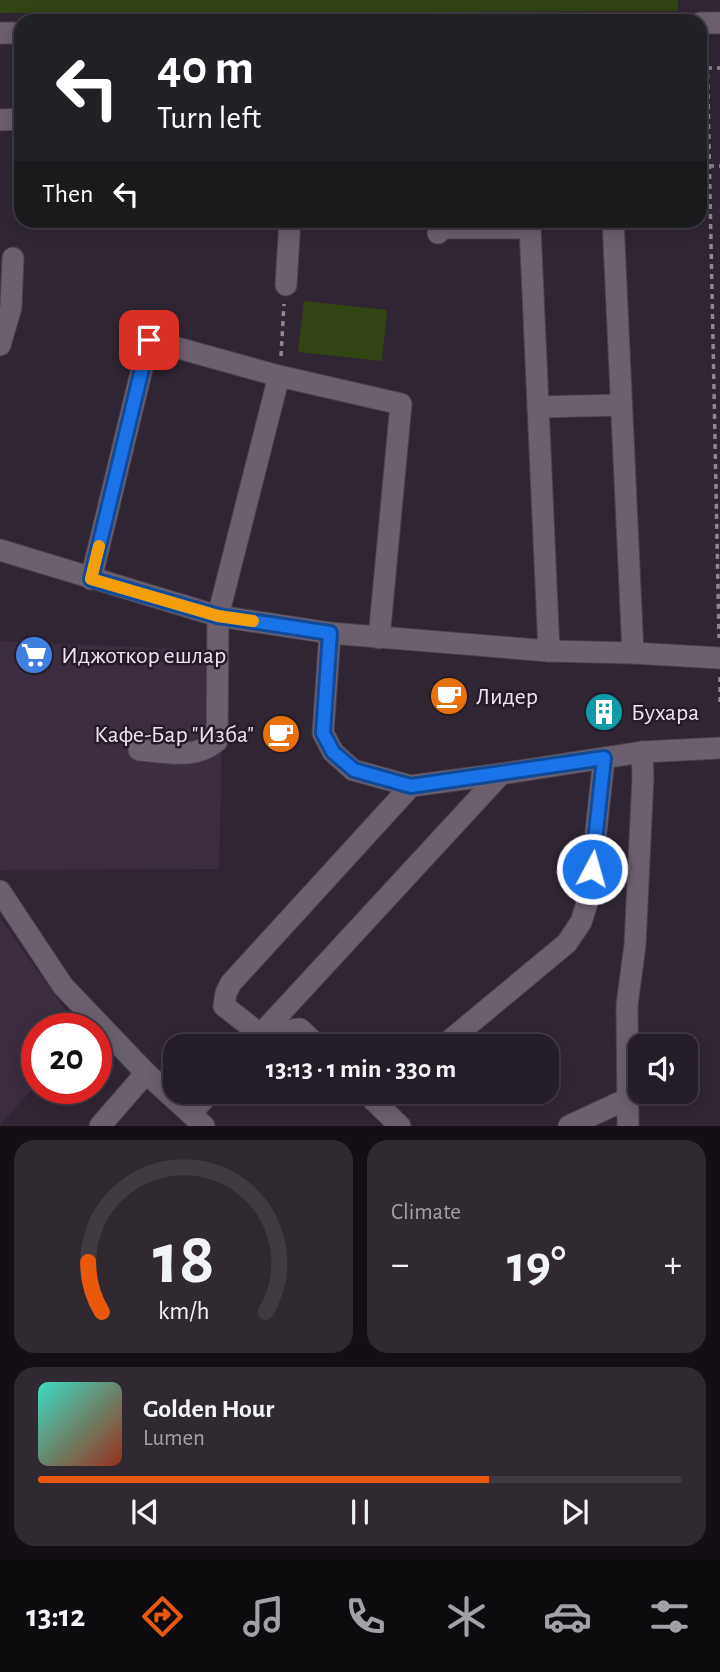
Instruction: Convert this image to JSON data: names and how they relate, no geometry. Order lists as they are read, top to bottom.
{
  "places": {
    "supermarket": ["Иджоткор ешлар"],
    "cafe": ["Лидер", "Кафе-Бар \"Изба\""],
    "building": ["Бухара"]
  },
  "page": {
    "turn": ["40 m", "Turn left"],
    "then": "Then",
    "limit": "20",
    "trip": "13:13 · 1 min · 330 m",
    "tile": "Climate",
    "heat": ["−", "19°", "+"],
    "song": ["Golden Hour", "Lumen"],
    "tabs": "13:12",
    "gauge": ["18", "km/h"]
  }
}
